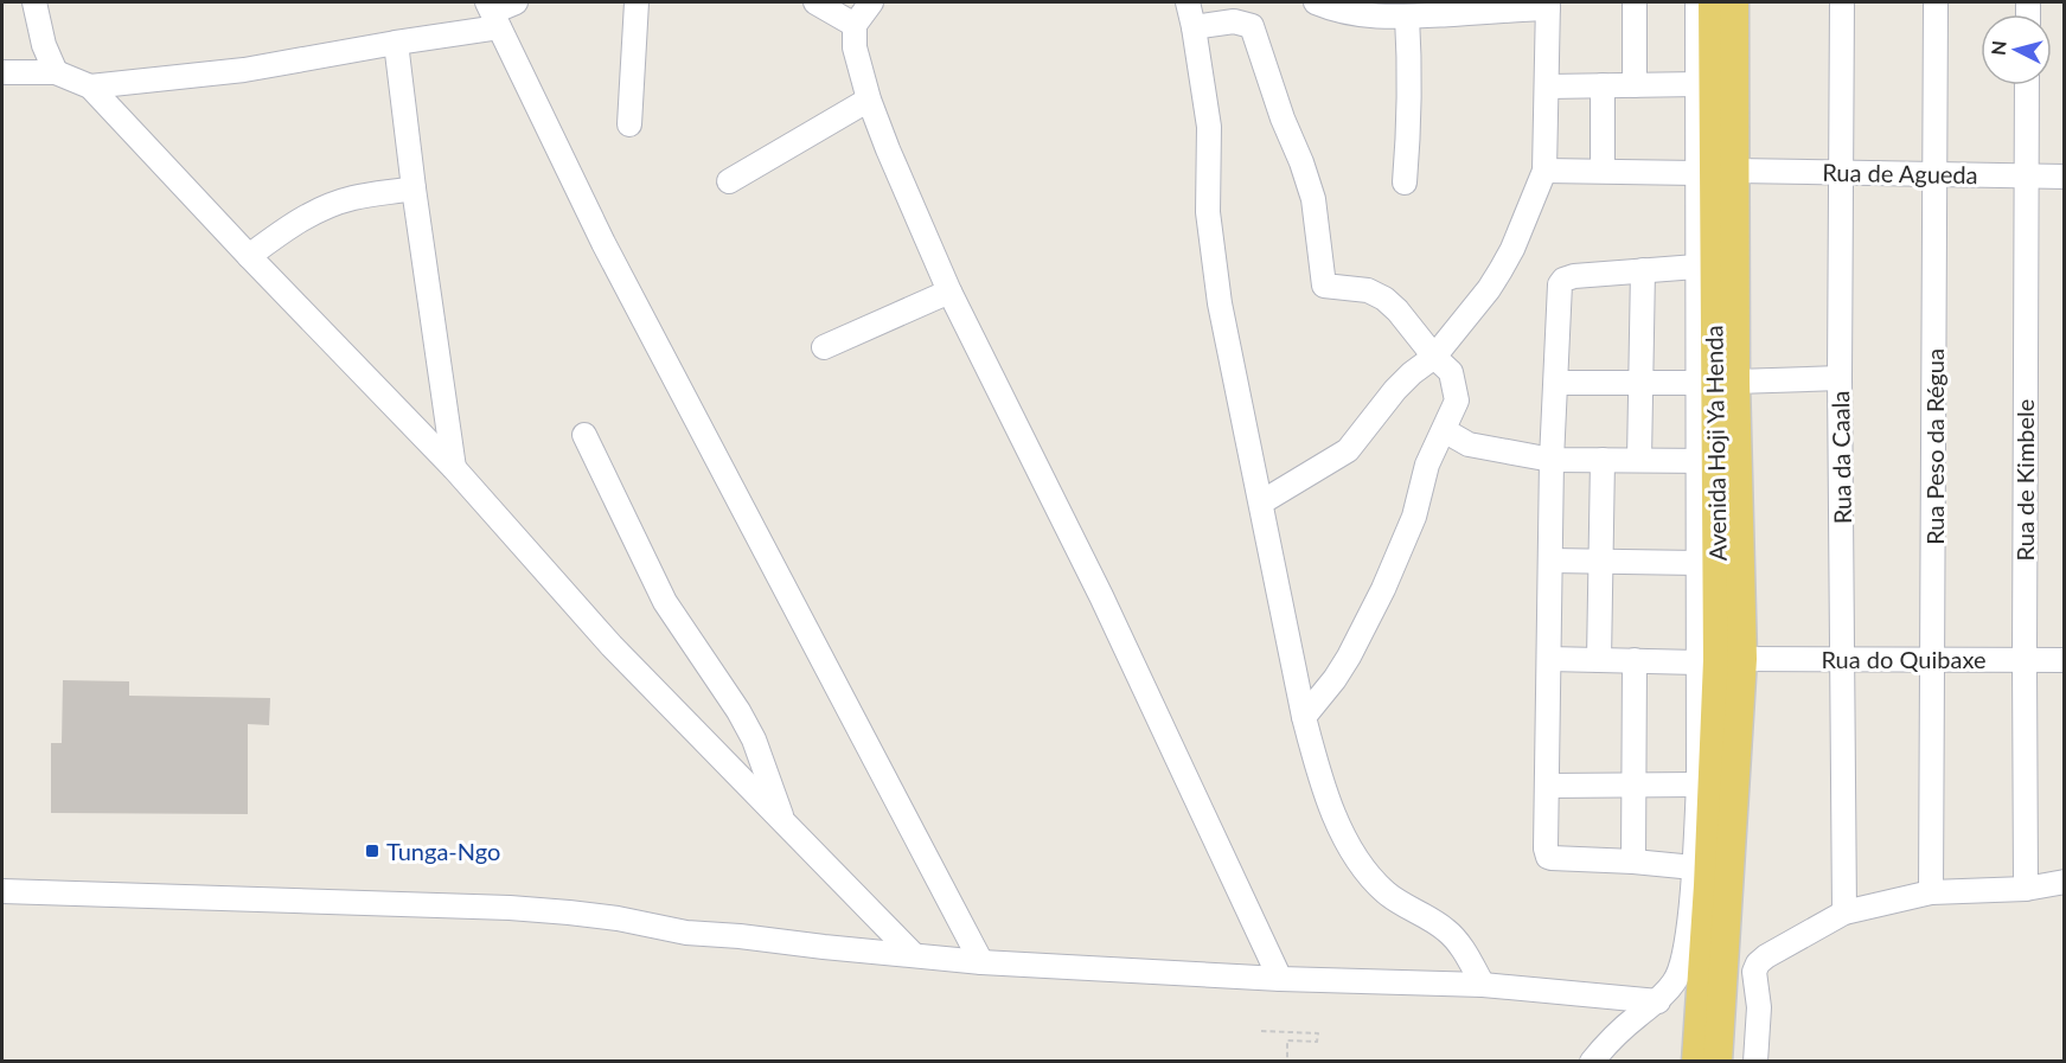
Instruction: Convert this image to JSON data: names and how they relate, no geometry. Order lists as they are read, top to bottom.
{
  "streets": {
    "main road": ["Avenida Hoji Ya Henda"],
    "street": [
      "Rua de Agueda",
      "Rua Peso da Régua",
      "Rua da Caala",
      "Rua de Kimbele",
      "Rua do Quibaxe"
    ]
  },
  "crossings": [
    ["Rua de Agueda", "Avenida Hoji Ya Henda"],
    ["Rua de Agueda", "Rua Peso da Régua"],
    ["Rua de Agueda", "Rua da Caala"],
    ["Rua de Agueda", "Rua de Kimbele"],
    ["Avenida Hoji Ya Henda", "Rua do Quibaxe"],
    ["Rua Peso da Régua", "Rua do Quibaxe"],
    ["Rua da Caala", "Rua do Quibaxe"],
    ["Rua de Kimbele", "Rua do Quibaxe"]
  ],
  "places": {
    "transit": ["Tunga-Ngo"]
  },
  "north": "left"
}
